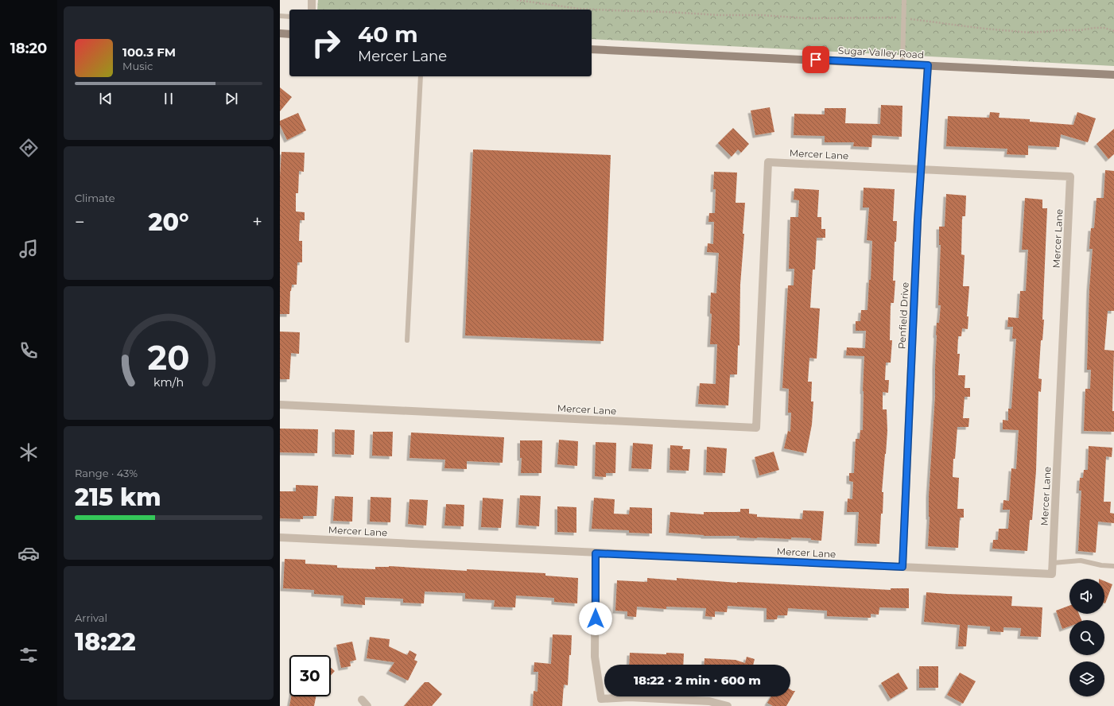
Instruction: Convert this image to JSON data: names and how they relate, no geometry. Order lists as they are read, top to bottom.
{
  "streets": {
    "street": ["Sugar Valley Road", "Mercer Lane", "Penfield Drive"]
  },
  "crossings": [
    ["Sugar Valley Road", "Penfield Drive"],
    ["Mercer Lane", "Penfield Drive"]
  ],
  "page": {
    "tabs": "18:20",
    "turn": ["40 m", "Mercer Lane"],
    "song": ["100.3 FM", "Music"],
    "tile": [
      "Climate",
      ["Range · 43%", "215 km"],
      ["Arrival", "18:22"]
    ],
    "heat": ["−", "20°", "+"],
    "limit": "30",
    "trip": "18:22 · 2 min · 600 m",
    "gauge": ["20", "km/h"]
  }
}
